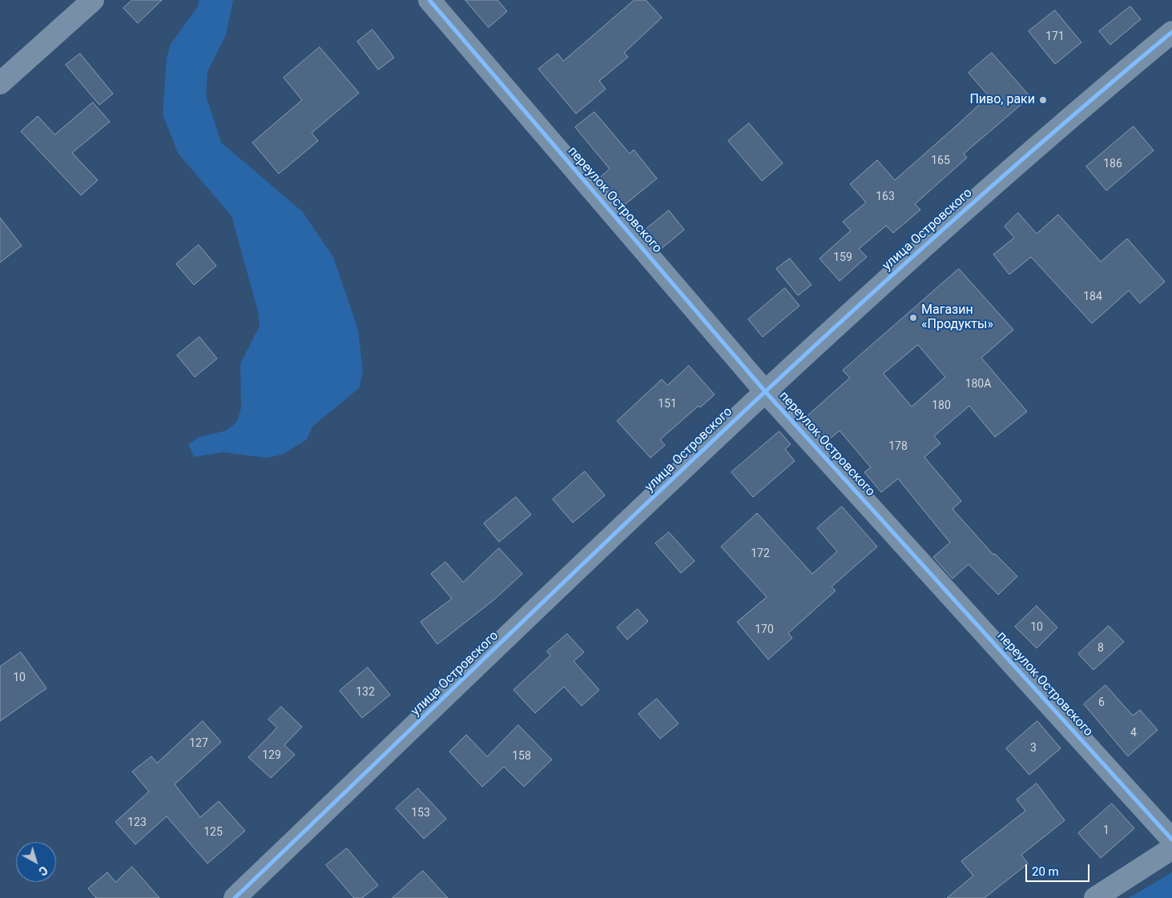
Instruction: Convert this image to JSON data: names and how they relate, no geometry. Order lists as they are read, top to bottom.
{
  "streets": {
    "street": ["переулок Островского", "улица Островского"]
  },
  "crossings": [
    ["переулок Островского", "улица Островского"]
  ],
  "places": ["Пиво, раки", "Магазин «Продукты»"],
  "house_numbers": [
    "171",
    "165",
    "186",
    "163",
    "159",
    "184",
    "180А",
    "151",
    "180",
    "178",
    "172",
    "10",
    "170",
    "8",
    "10",
    "132",
    "6",
    "4",
    "127",
    "3",
    "129",
    "158",
    "153",
    "123",
    "1",
    "125"
  ],
  "scale_bar": "20 m",
  "north": "bottom right"
}
